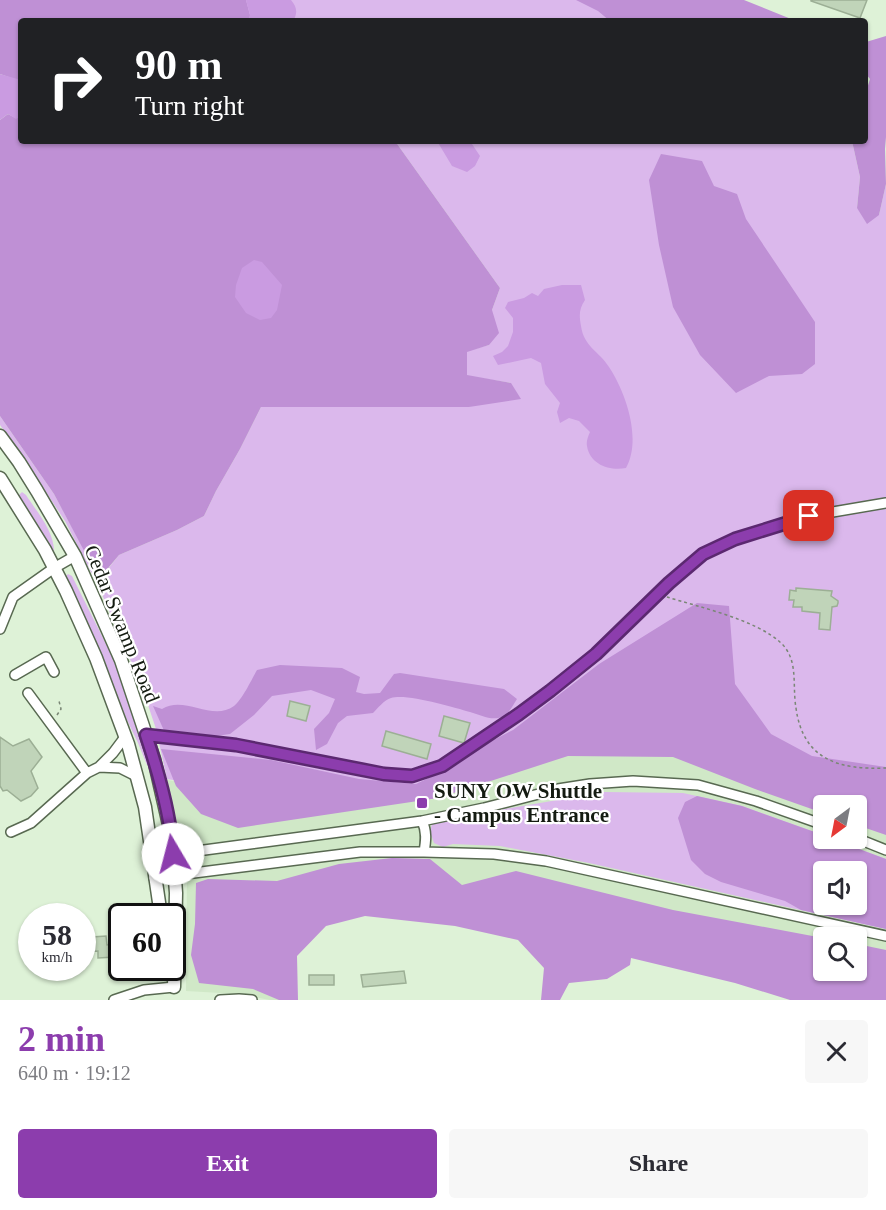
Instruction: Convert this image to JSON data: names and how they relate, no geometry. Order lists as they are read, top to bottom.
{
  "streets": {
    "main road": ["Cedar Swamp Road"]
  },
  "places": {
    "transit": ["SUNY OW Shuttle - Campus Entrance"]
  },
  "north": "bottom left",
  "page": {
    "turn": ["90 m", "Turn right"],
    "speed": "58 km/h",
    "limit": "60",
    "heading": ["2 min", "640 m · 19:12"],
    "buttons": ["Exit", "Share"]
  }
}
